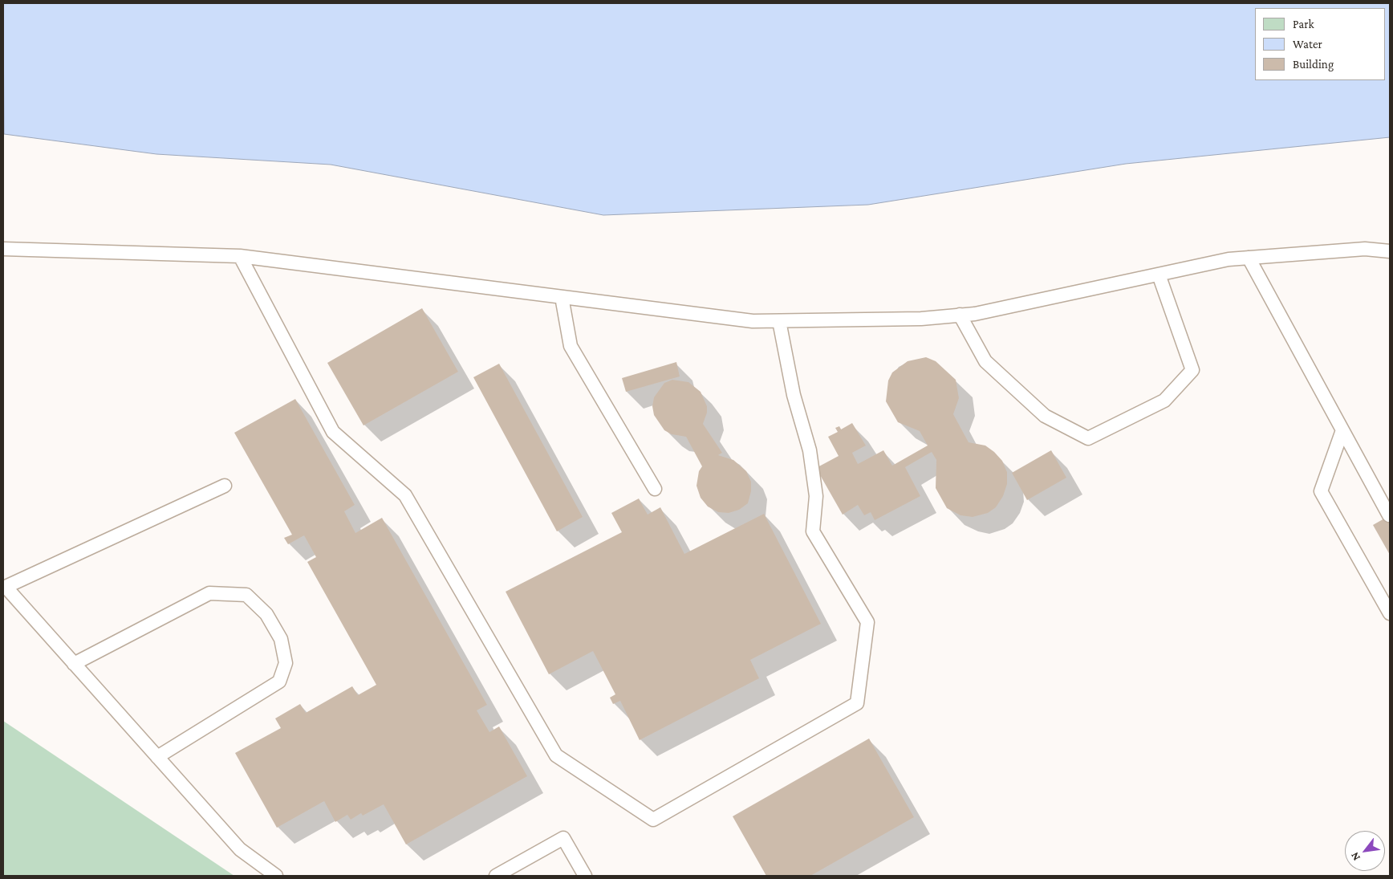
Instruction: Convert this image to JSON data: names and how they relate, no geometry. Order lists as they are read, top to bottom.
{
  "legend": ["Park", "Water", "Building"],
  "north": "bottom left"
}
